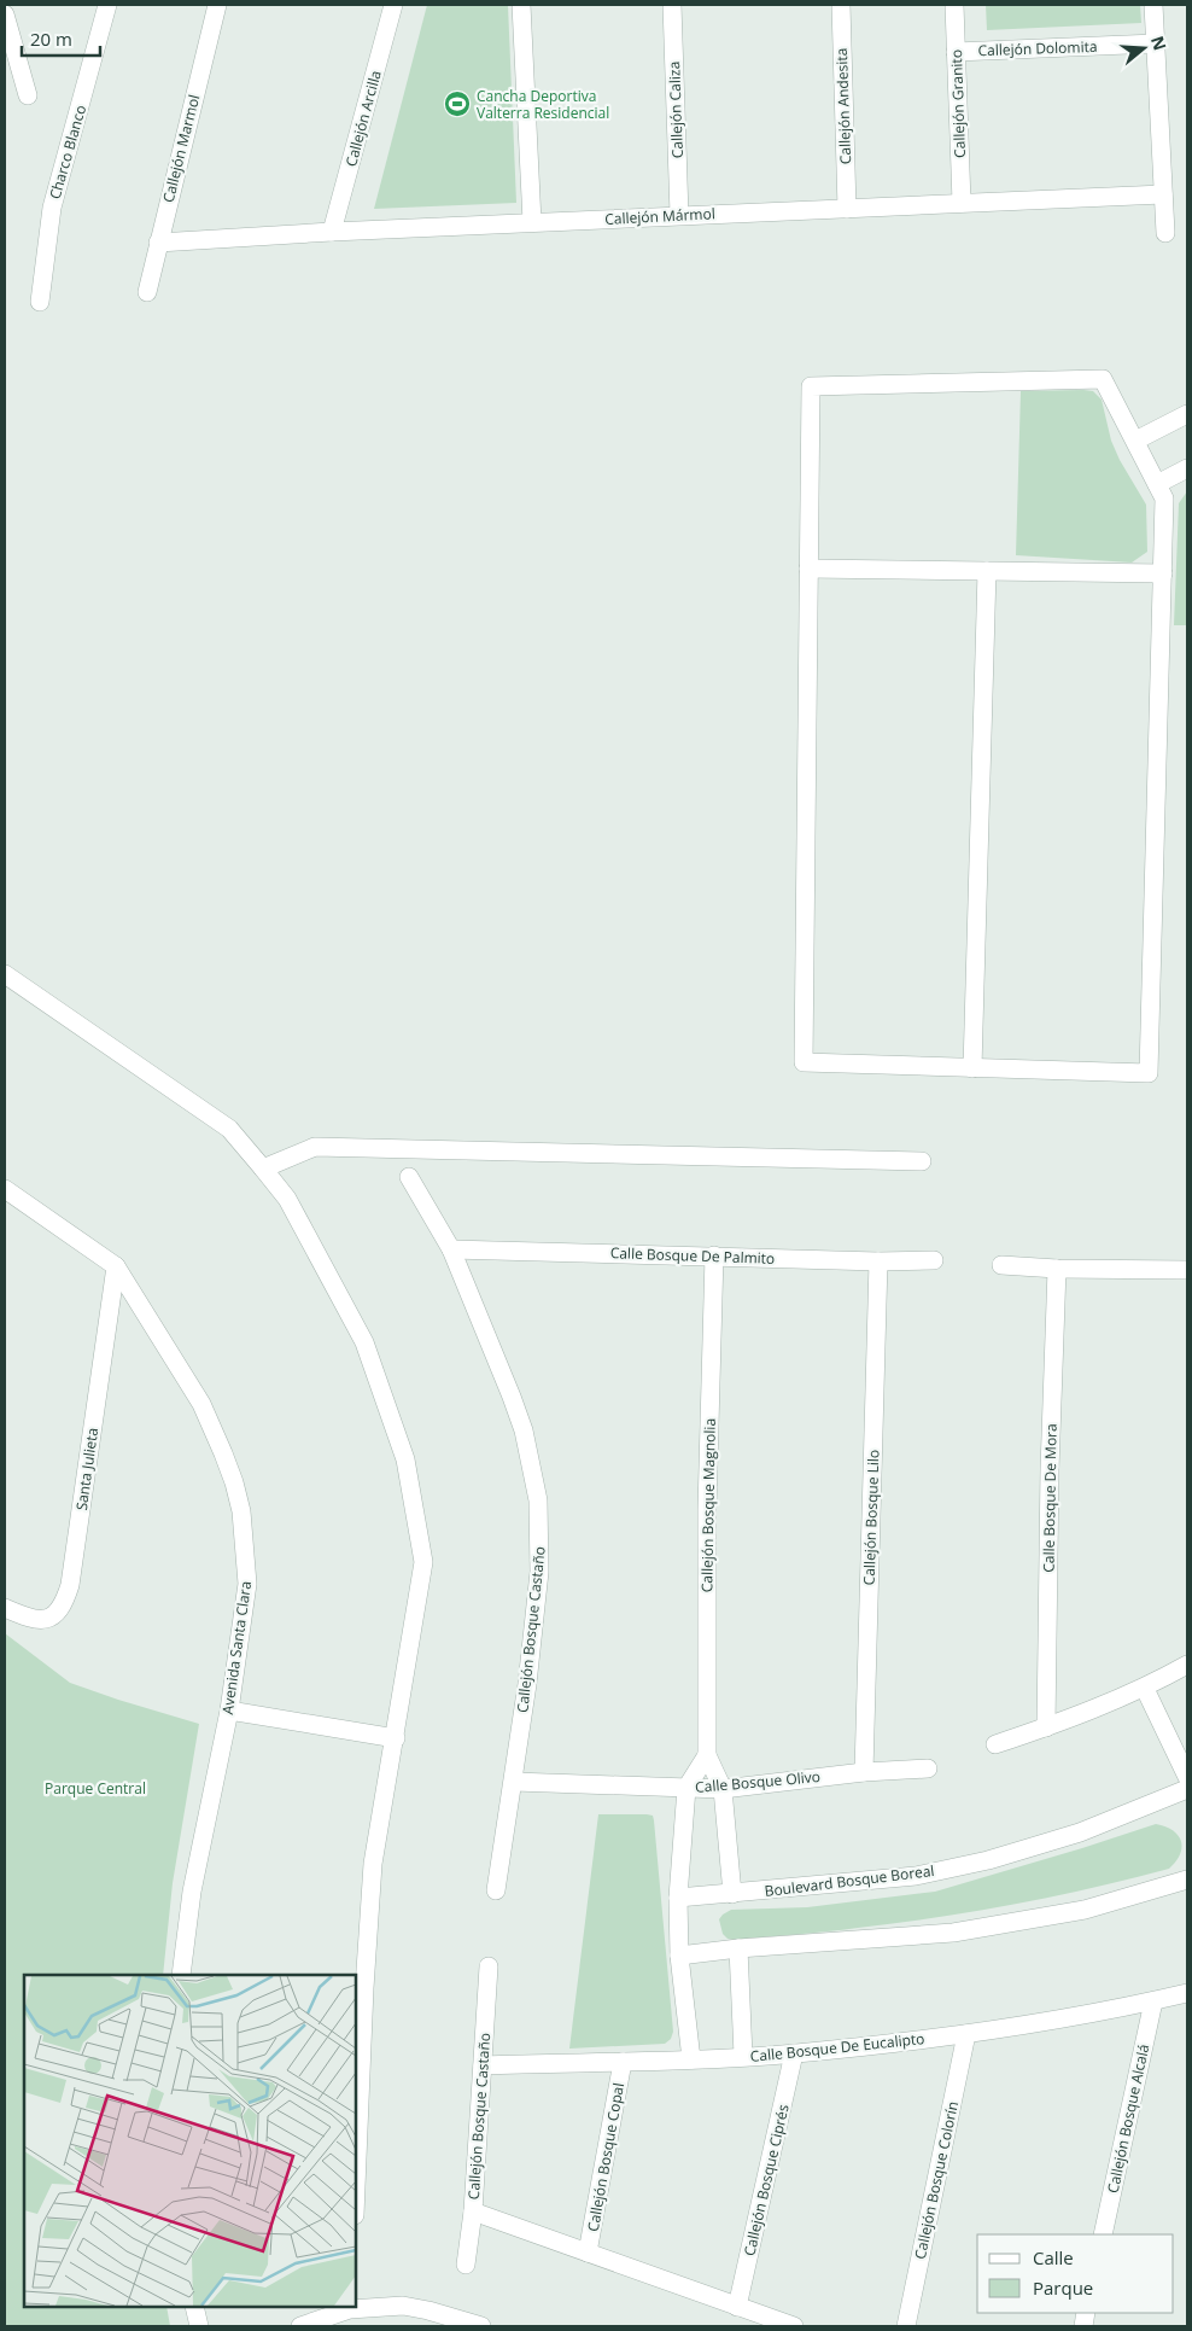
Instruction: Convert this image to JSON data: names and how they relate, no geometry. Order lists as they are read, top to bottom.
{
  "streets": {
    "street": [
      "Callejón Dolomita",
      "Callejón Granito",
      "Callejón Andesita",
      "Callejón Caliza",
      "Callejón Arcilla",
      "Callejón Marmol",
      "Charco Blanco",
      "Callejón Mármol",
      "Calle Bosque De Palmito",
      "Santa Julieta",
      "Calle Bosque De Mora",
      "Callejón Bosque Magnolia",
      "Callejón Bosque Lilo",
      "Callejón Bosque Castaño",
      "Avenida Santa Clara",
      "Calle Bosque Olivo",
      "Boulevard Bosque Boreal",
      "Calle Bosque De Eucalipto",
      "Callejón Bosque Alcalá",
      "Callejón Bosque Copal",
      "Callejón Bosque Ciprés",
      "Callejón Bosque Colorín"
    ]
  },
  "crossings": [
    ["Callejón Dolomita", "Callejón Granito"],
    ["Callejón Granito", "Callejón Mármol"],
    ["Callejón Andesita", "Callejón Mármol"],
    ["Callejón Caliza", "Callejón Mármol"],
    ["Callejón Arcilla", "Callejón Mármol"],
    ["Callejón Marmol", "Callejón Mármol"],
    ["Calle Bosque De Palmito", "Callejón Bosque Magnolia"],
    ["Calle Bosque De Palmito", "Callejón Bosque Lilo"],
    ["Calle Bosque De Palmito", "Callejón Bosque Castaño"],
    ["Santa Julieta", "Avenida Santa Clara"],
    ["Callejón Bosque Magnolia", "Calle Bosque Olivo"],
    ["Callejón Bosque Magnolia", "Boulevard Bosque Boreal"],
    ["Callejón Bosque Lilo", "Calle Bosque Olivo"],
    ["Callejón Bosque Castaño", "Calle Bosque Olivo"],
    ["Callejón Bosque Castaño", "Calle Bosque De Eucalipto"],
    ["Calle Bosque De Eucalipto", "Callejón Bosque Alcalá"],
    ["Calle Bosque De Eucalipto", "Callejón Bosque Copal"],
    ["Calle Bosque De Eucalipto", "Callejón Bosque Ciprés"],
    ["Calle Bosque De Eucalipto", "Callejón Bosque Colorín"]
  ],
  "parks": ["Parque Central"],
  "places": {
    "sports": ["Cancha Deportiva Valterra Residencial"]
  },
  "legend": ["Calle", "Parque"],
  "scale_bar": "20 m",
  "north": "right"
}
